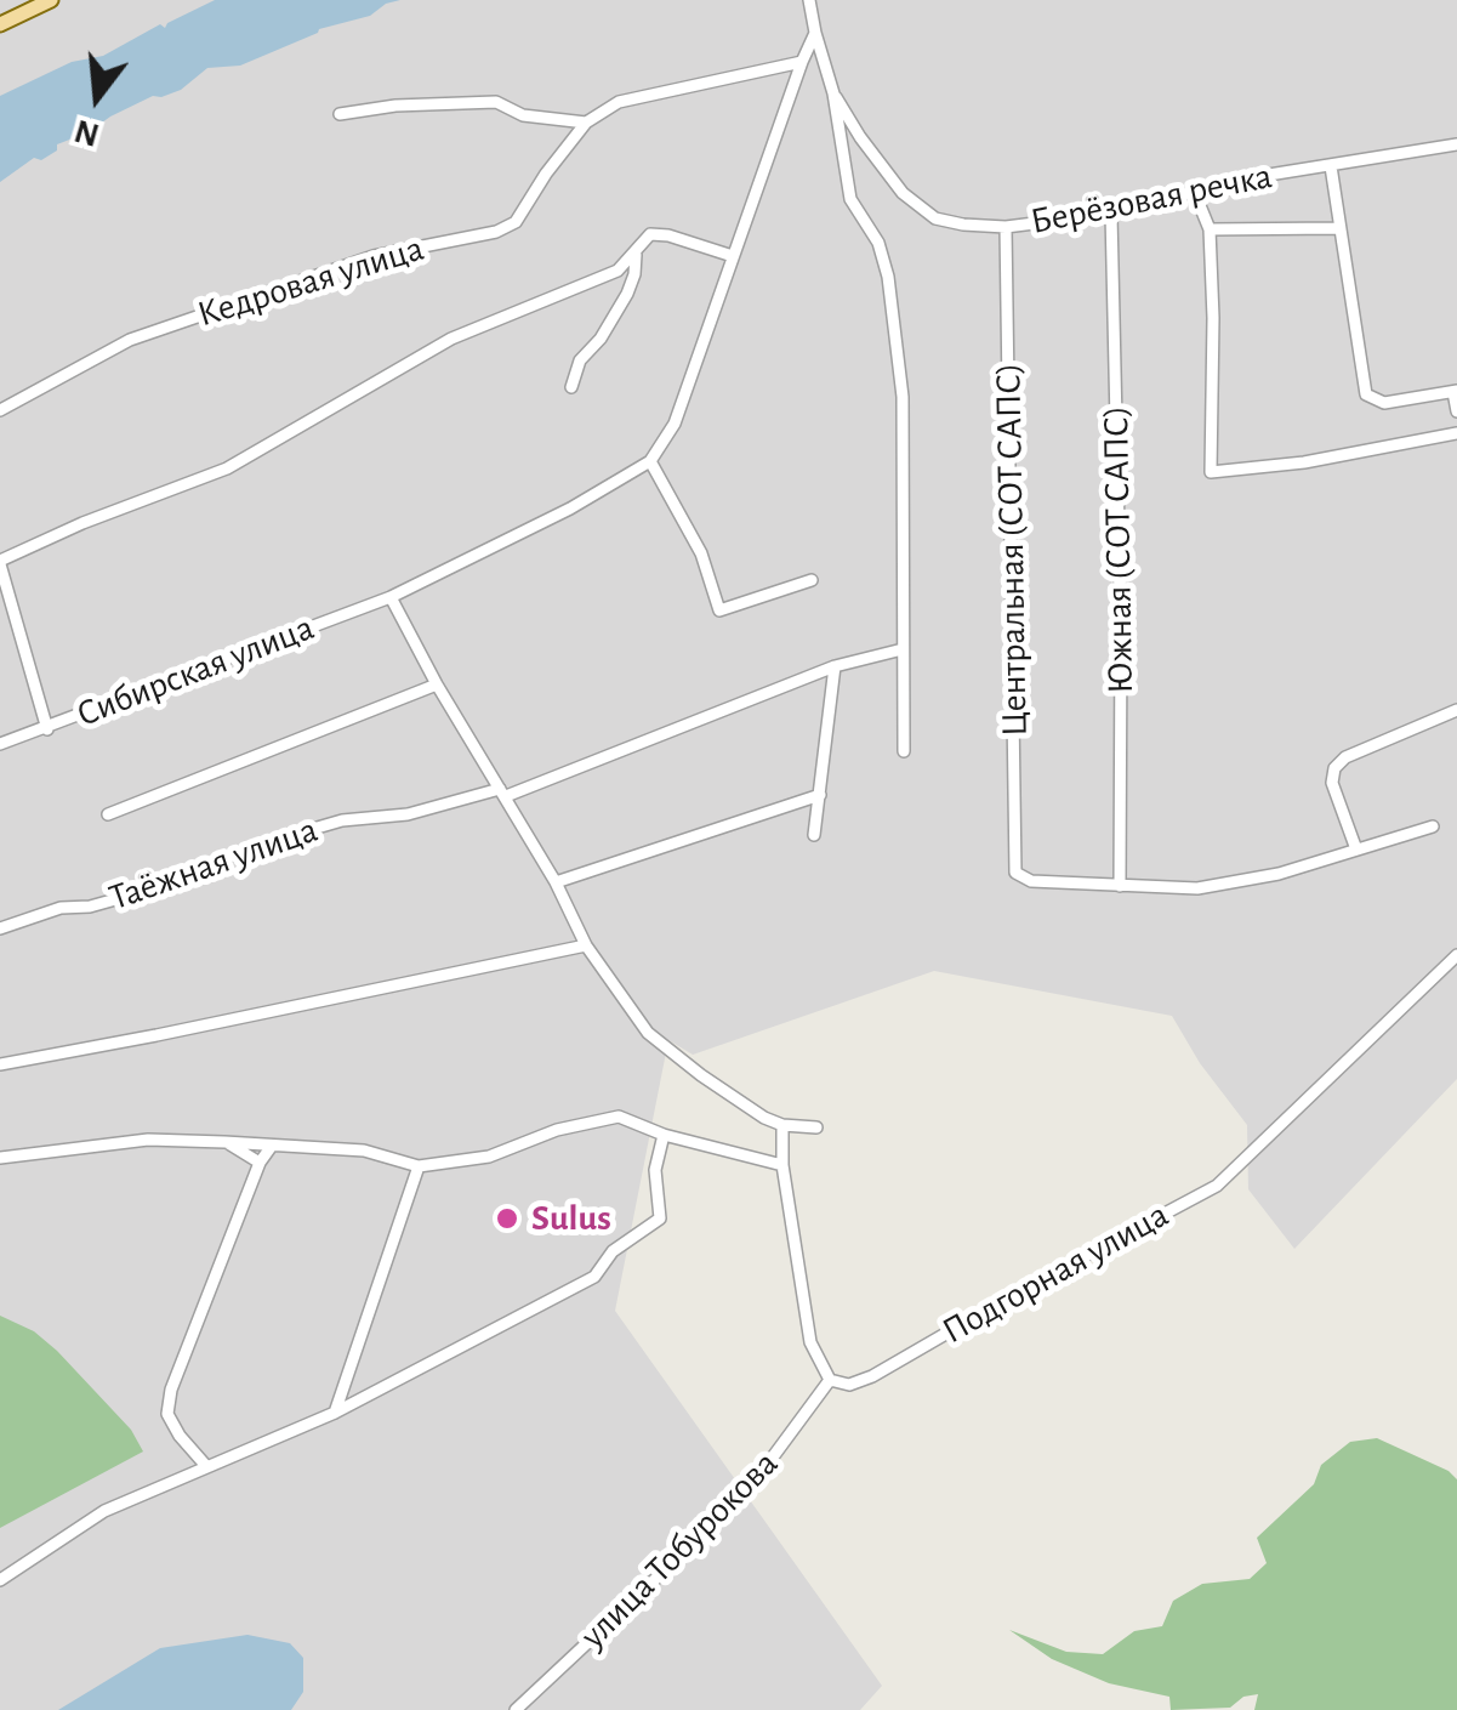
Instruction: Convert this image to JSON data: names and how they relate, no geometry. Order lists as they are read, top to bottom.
{
  "streets": {
    "street": [
      "Берёзовая речка",
      "Кедровая улица",
      "Центральная (СОТ САПС)",
      "Южная (СОТ САПС)",
      "Сибирская улица",
      "Таёжная улица",
      "Подгорная улица",
      "улица Тобурокова"
    ]
  },
  "crossings": [
    ["Берёзовая речка", "Центральная (СОТ САПС)"],
    ["Берёзовая речка", "Южная (СОТ САПС)"],
    ["Центральная (СОТ САПС)", "Южная (СОТ САПС)"],
    ["Подгорная улица", "улица Тобурокова"]
  ],
  "places": ["Sulus"],
  "north": "bottom"
}
